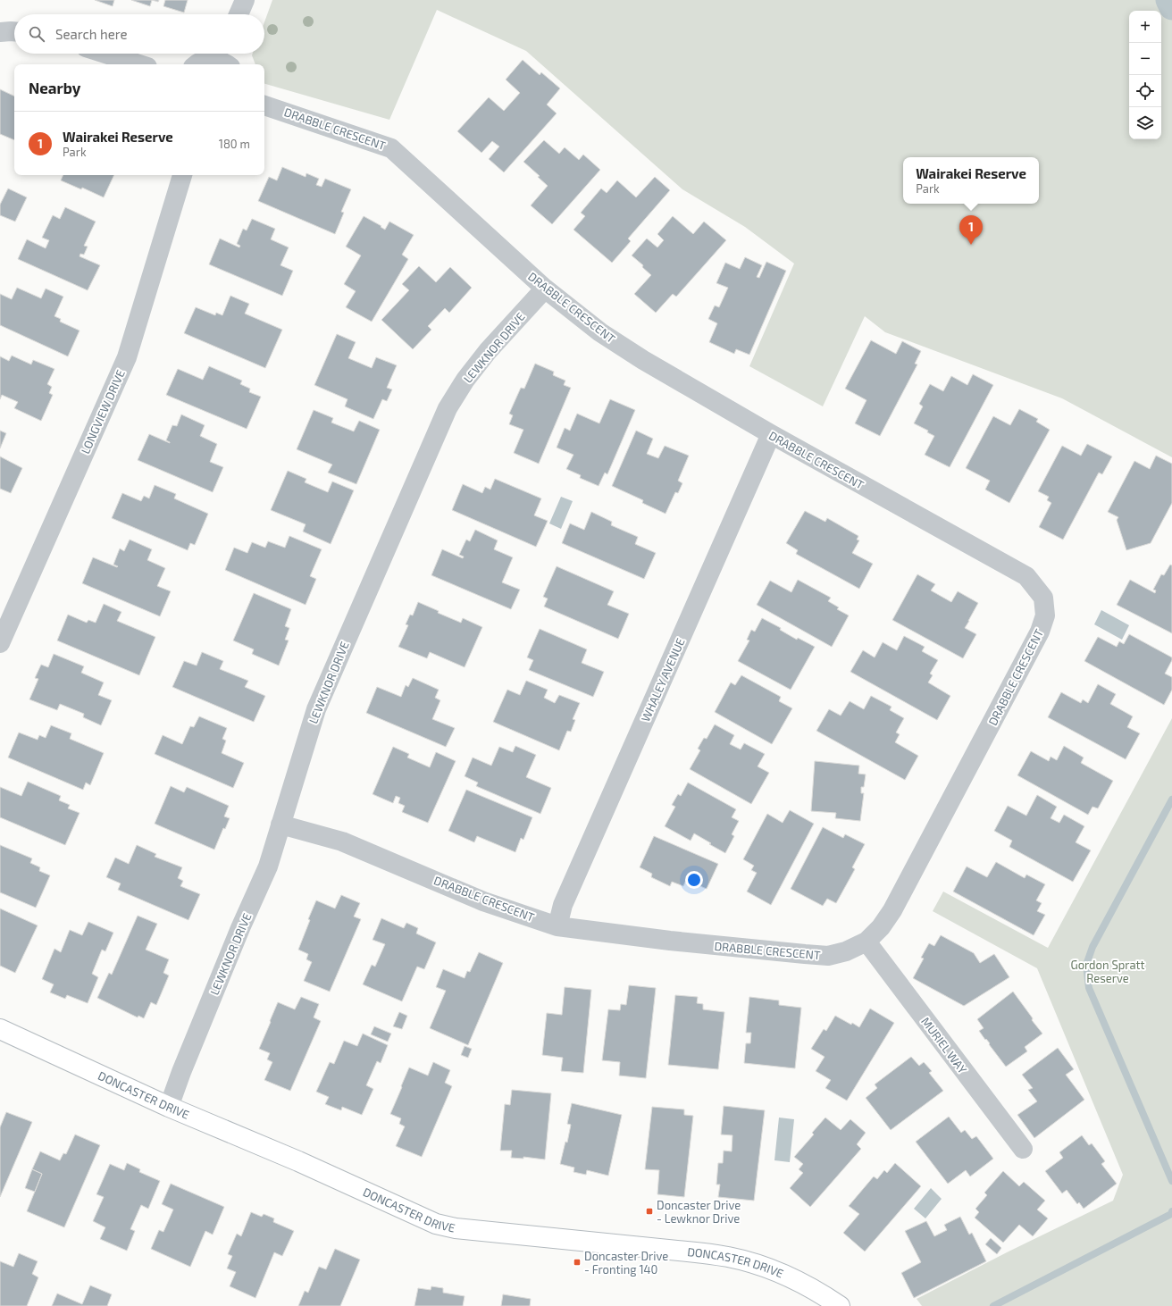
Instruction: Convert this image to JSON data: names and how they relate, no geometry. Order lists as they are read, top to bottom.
{
  "streets": {
    "street": [
      "DRABBLE CRESCENT",
      "LEWKNOR DRIVE",
      "LONGVIEW DRIVE",
      "WHALEY AVENUE",
      "MURIEL WAY",
      "DONCASTER DRIVE"
    ]
  },
  "crossings": [
    ["DRABBLE CRESCENT", "LEWKNOR DRIVE"],
    ["DRABBLE CRESCENT", "WHALEY AVENUE"],
    ["DRABBLE CRESCENT", "MURIEL WAY"],
    ["LEWKNOR DRIVE", "DONCASTER DRIVE"]
  ],
  "parks": ["Gordon Spratt Reserve"],
  "places": {
    "transit": ["Doncaster Drive - Lewknor Drive", "Doncaster Drive - Fronting 140"]
  },
  "page": {
    "map_buttons": ["+", "−"],
    "search": "Search here",
    "heading": "Nearby",
    "list": [
      {
        "mark": "1",
        "name": "Wairakei Reserve",
        "note": "Park",
        "value": "180 m"
      }
    ],
    "popup": ["Wairakei Reserve", "Park"],
    "pins": "1"
  }
}
